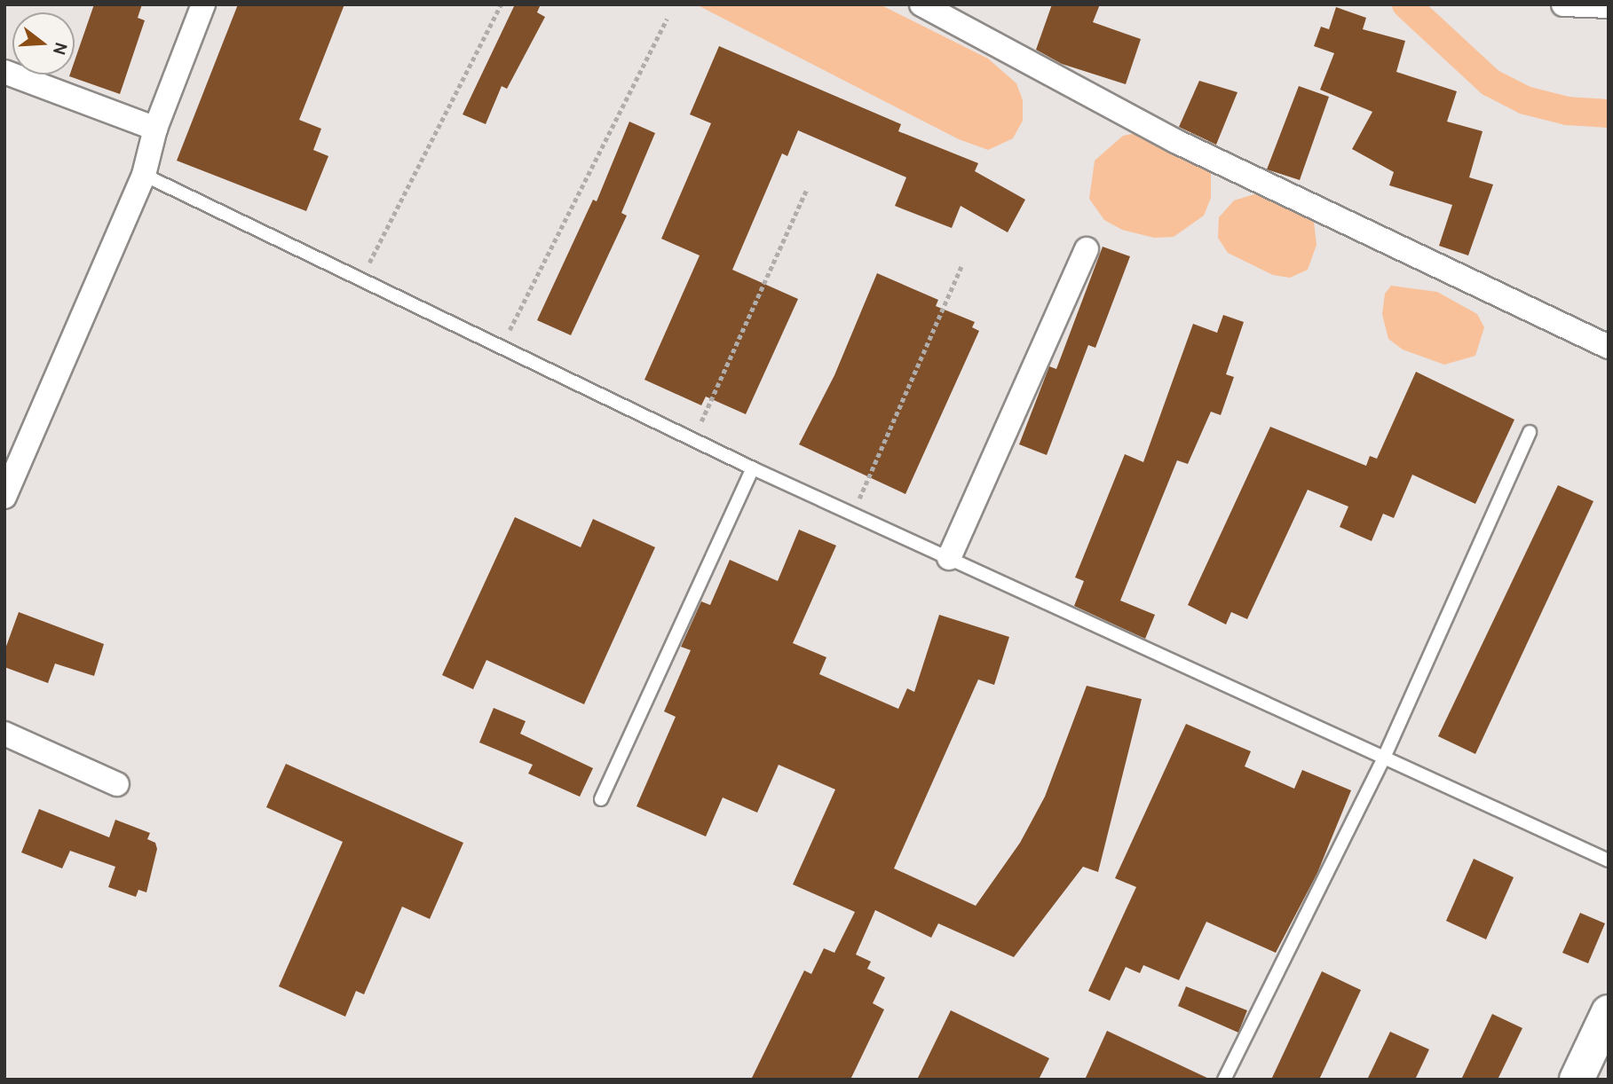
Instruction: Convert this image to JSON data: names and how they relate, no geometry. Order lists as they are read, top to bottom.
{
  "north": "right"
}
